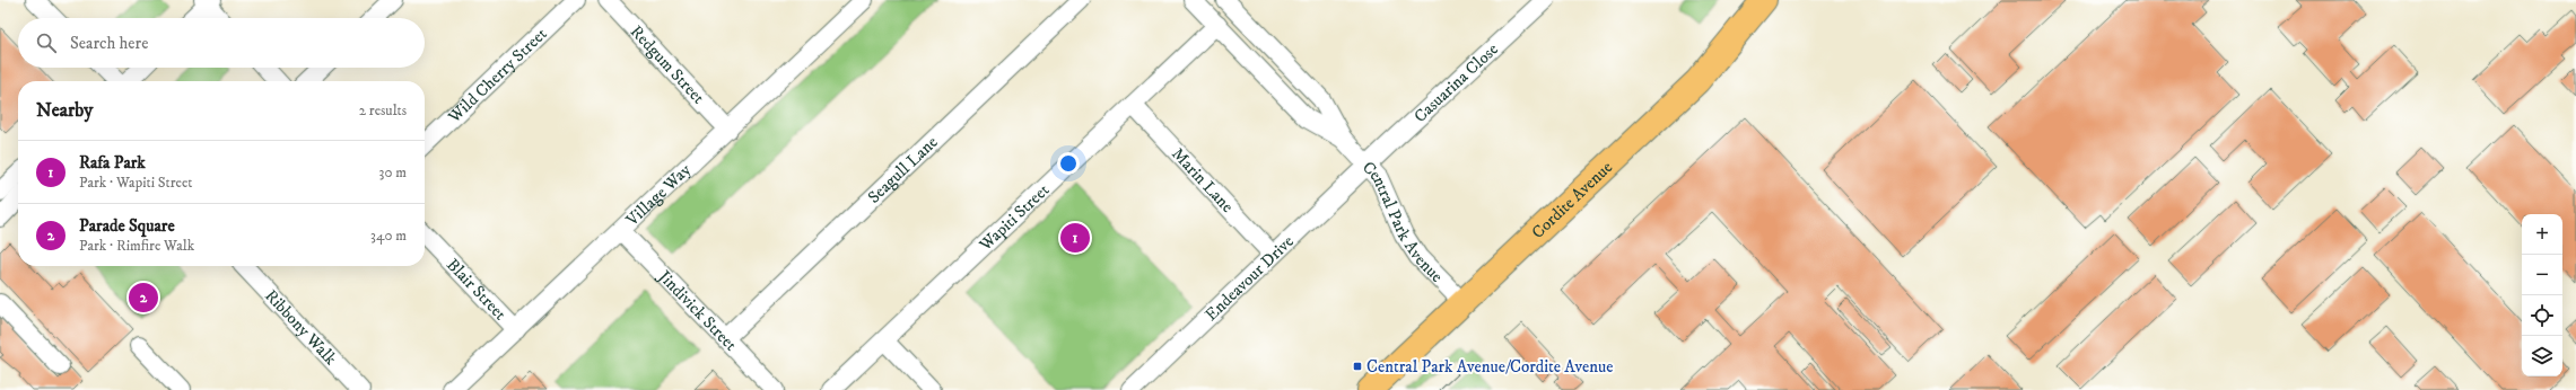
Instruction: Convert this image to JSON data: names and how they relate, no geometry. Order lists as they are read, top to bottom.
{
  "streets": {
    "main road": ["Cordite Avenue"],
    "street": [
      "Redgum Street",
      "Wild Cherry Street",
      "Casuarina Close",
      "Seagull Lane",
      "Marin Lane",
      "Village Way",
      "Wapiti Street",
      "Central Park Avenue",
      "Endeavour Drive",
      "Blair Street",
      "Jindivick Street",
      "Ribbony Walk"
    ]
  },
  "crossings": [
    ["Redgum Street", "Village Way"],
    ["Casuarina Close", "Central Park Avenue"],
    ["Casuarina Close", "Endeavour Drive"],
    ["Seagull Lane", "Jindivick Street"],
    ["Marin Lane", "Wapiti Street"],
    ["Marin Lane", "Endeavour Drive"],
    ["Village Way", "Blair Street"],
    ["Village Way", "Jindivick Street"],
    ["Cordite Avenue", "Central Park Avenue"],
    ["Wapiti Street", "Central Park Avenue"],
    ["Central Park Avenue", "Endeavour Drive"]
  ],
  "places": {
    "transit": ["Central Park Avenue/Cordite Avenue"]
  },
  "page": {
    "search": "Search here",
    "heading": ["Nearby", "2 results"],
    "list": [
      {
        "mark": "1",
        "name": "Rafa Park",
        "note": "Park · Wapiti Street",
        "value": "30 m"
      },
      {
        "mark": "2",
        "name": "Parade Square",
        "note": "Park · Rimfire Walk",
        "value": "340 m"
      }
    ],
    "map_buttons": ["+", "−"],
    "pins": ["1", "2"]
  }
}
